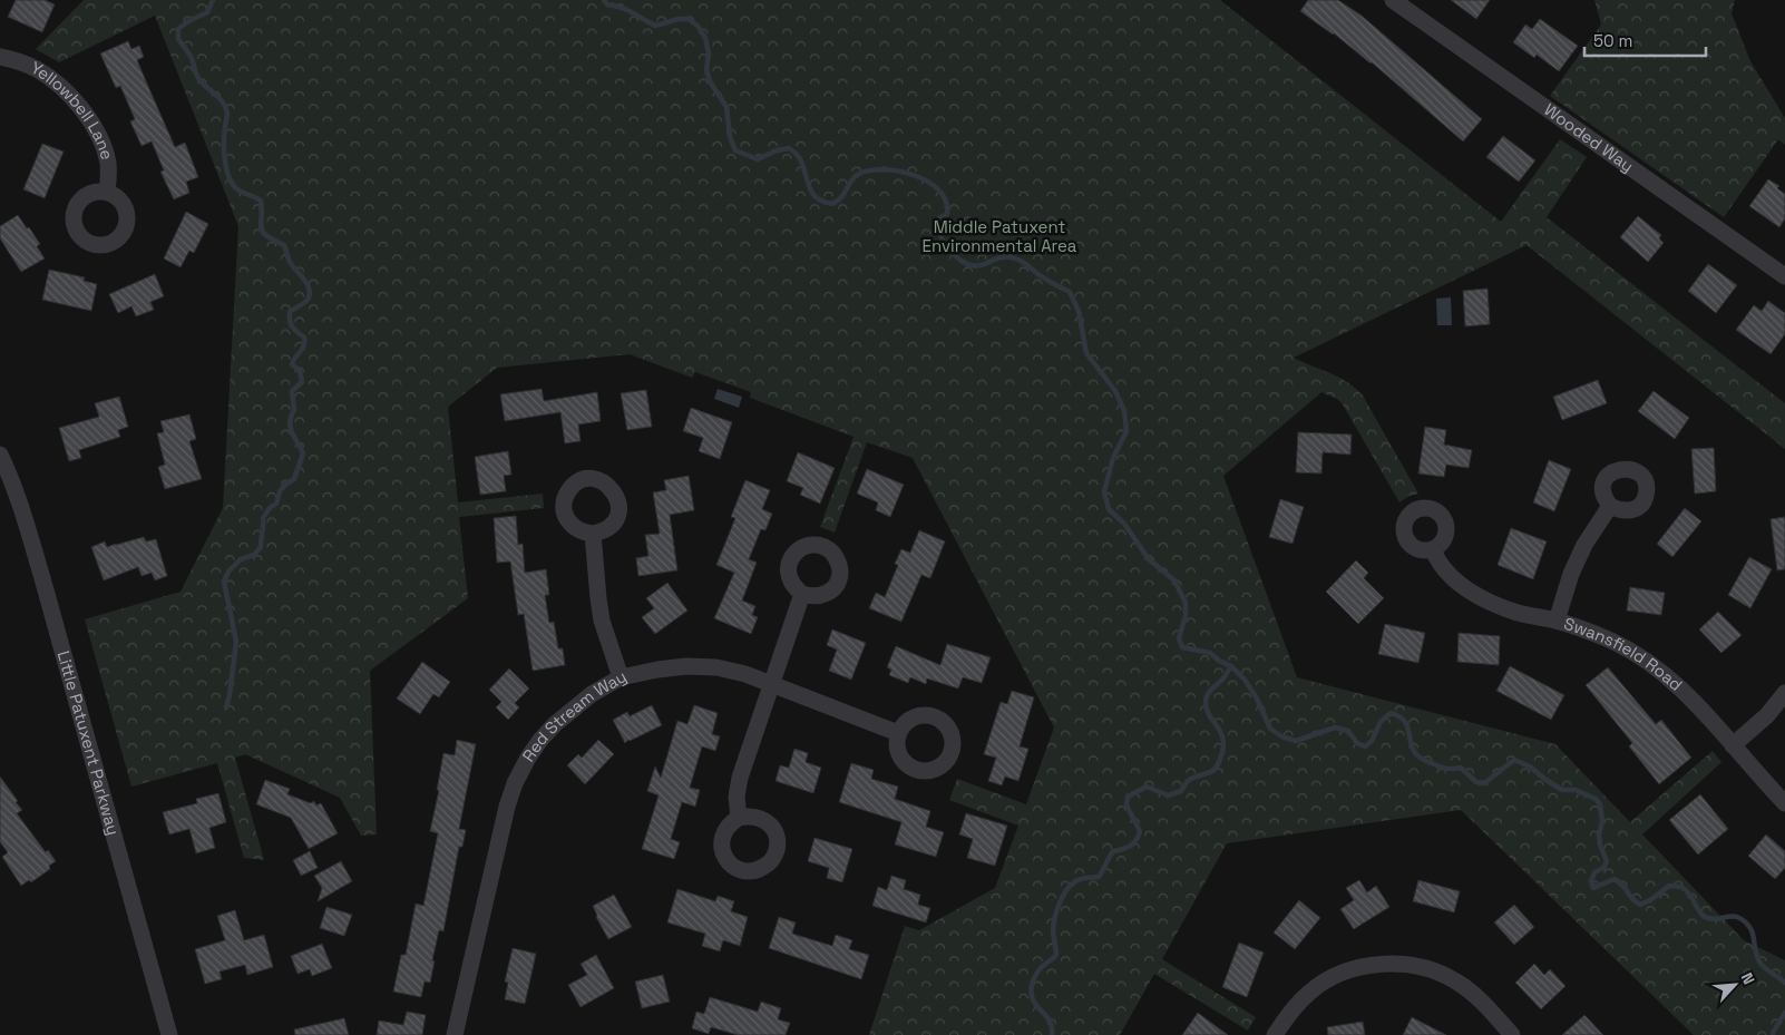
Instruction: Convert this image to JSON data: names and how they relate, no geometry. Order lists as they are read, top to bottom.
{
  "streets": {
    "street": [
      "Yellowbell Lane",
      "Wooded Way",
      "Swansfield Road",
      "Red Stream Way",
      "Little Patuxent Parkway"
    ]
  },
  "parks": ["Middle Patuxent Environmental Area"],
  "scale_bar": "50 m",
  "north": "top right"
}
